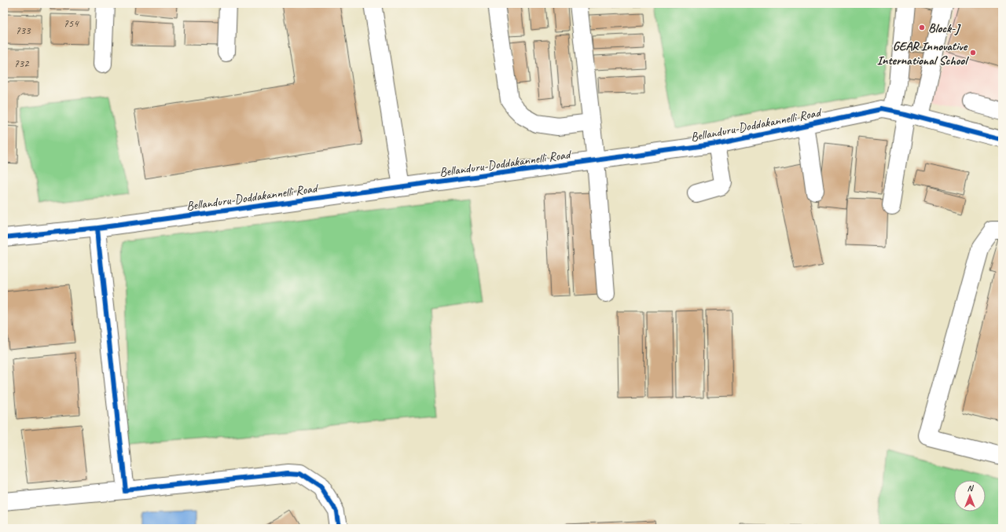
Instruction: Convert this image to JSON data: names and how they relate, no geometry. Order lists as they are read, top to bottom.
{
  "streets": {
    "street": ["Bellanduru-Doddakannelli Road"]
  },
  "places": ["Block-J", "GEAR Innovative International School"],
  "house_numbers": ["754", "733", "732"],
  "north": "top"
}
